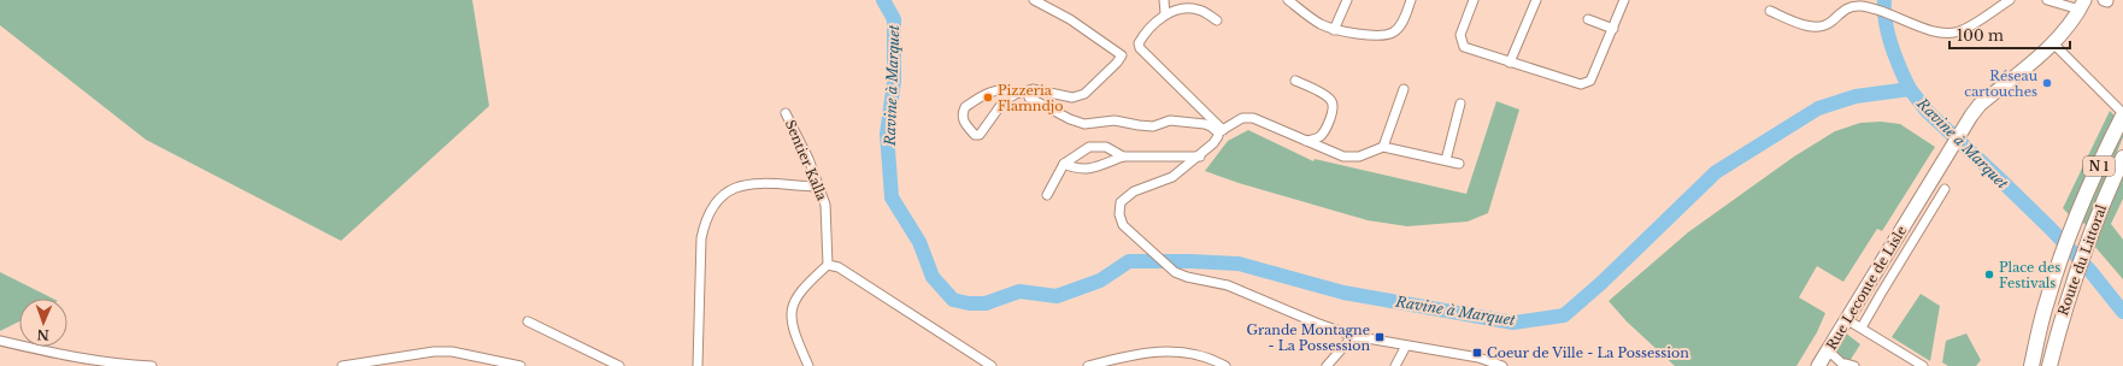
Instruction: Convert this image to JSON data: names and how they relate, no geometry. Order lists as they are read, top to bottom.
{
  "streets": {
    "highway": ["N 1", "Route du Littoral"],
    "main road": ["Rue Leconte de Lisle"],
    "street": ["Sentier Kalla"]
  },
  "water": ["Ravine à Marquet"],
  "places": {
    "other": ["Réseau cartouches", "Pizzeria Flamndjo", "Place des Festivals"],
    "transit": ["Grande Montagne - La Possession", "Coeur de Ville - La Possession"]
  },
  "scale_bar": "100 m",
  "north": "bottom"
}
